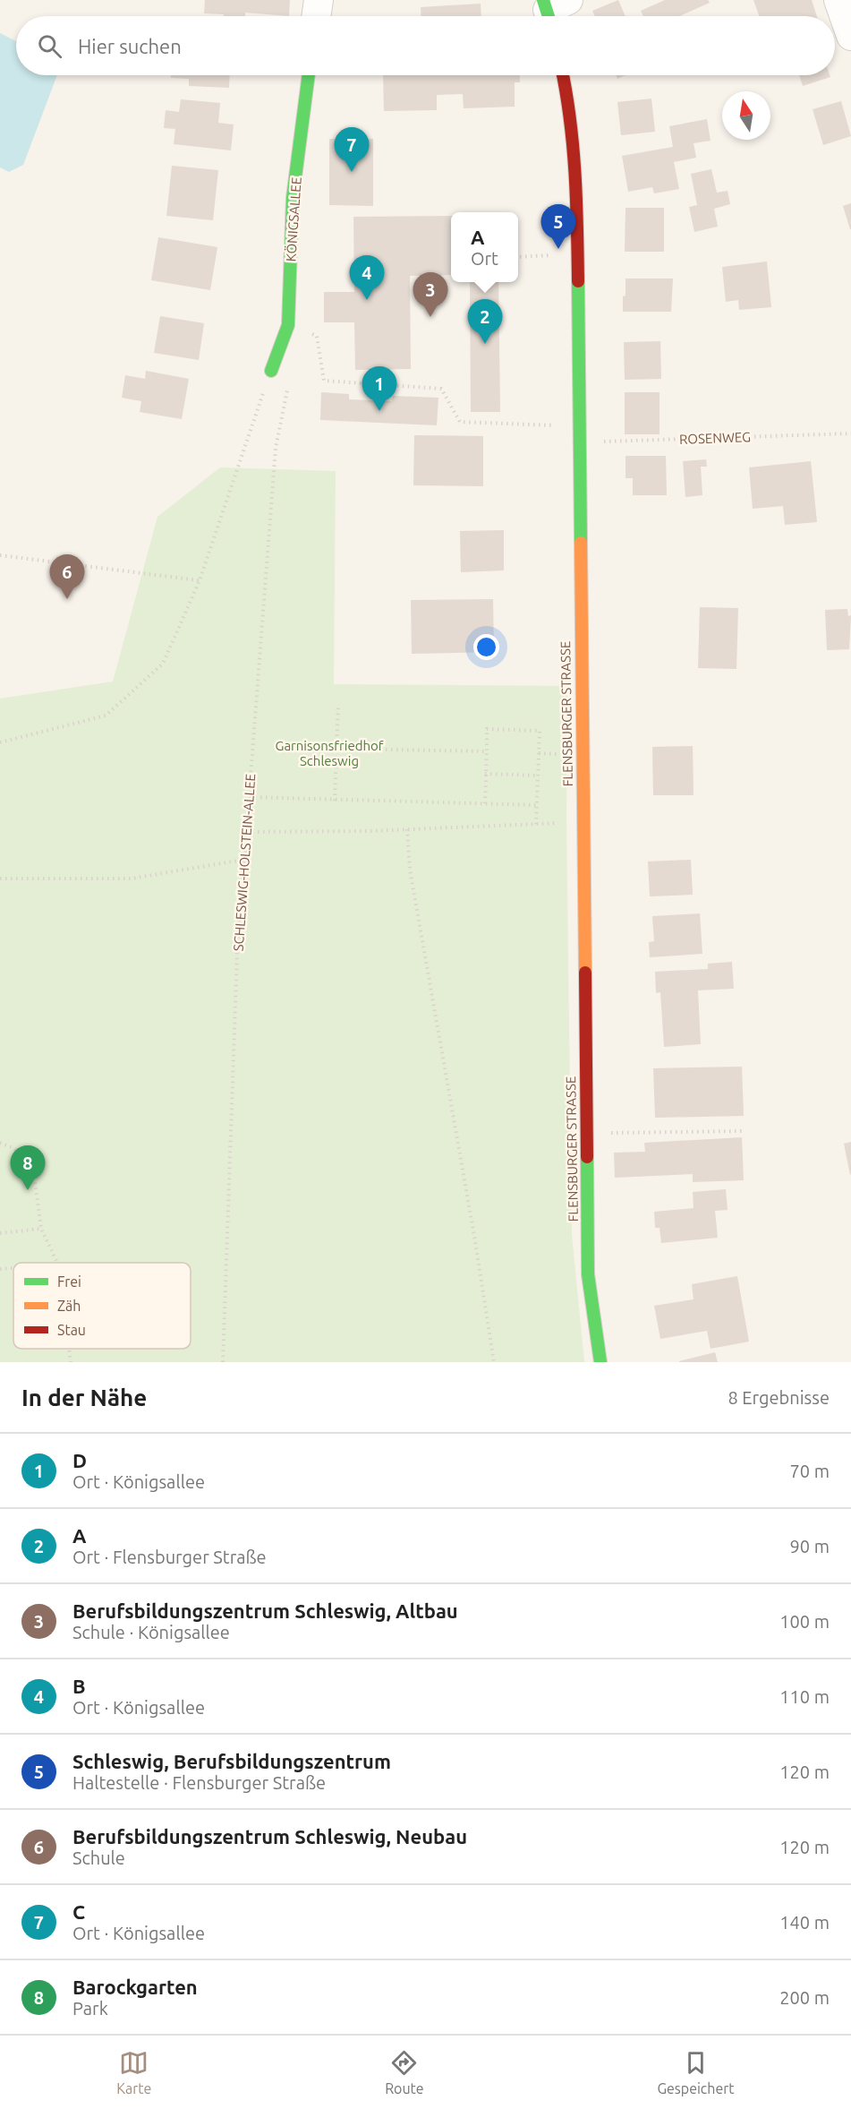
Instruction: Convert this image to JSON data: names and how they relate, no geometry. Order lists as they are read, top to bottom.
{
  "streets": {
    "street": ["KÖNIGSALLEE", "FLENSBURGER STRASSE"],
    "path": ["ROSENWEG", "SCHLESWIG-HOLSTEIN-ALLEE"]
  },
  "crossings": [
    ["KÖNIGSALLEE", "SCHLESWIG-HOLSTEIN-ALLEE"],
    ["ROSENWEG", "FLENSBURGER STRASSE"]
  ],
  "parks": ["Garnisonsfriedhof Schleswig"],
  "legend": ["Frei", "Zäh", "Stau"],
  "north": "top",
  "page": {
    "search": "Hier suchen",
    "pins": [
      "7",
      "5",
      "4",
      "3",
      "2",
      "1",
      "6",
      "8"
    ],
    "popup": ["A", "Ort"],
    "heading": ["In der Nähe", "8 Ergebnisse"],
    "list": [
      {
        "mark": "1",
        "name": "D",
        "note": "Ort · Königsallee",
        "value": "70 m"
      },
      {
        "mark": "2",
        "name": "A",
        "note": "Ort · Flensburger Straße",
        "value": "90 m"
      },
      {
        "mark": "3",
        "name": "Berufsbildungszentrum Schleswig, Altbau",
        "note": "Schule · Königsallee",
        "value": "100 m"
      },
      {
        "mark": "4",
        "name": "B",
        "note": "Ort · Königsallee",
        "value": "110 m"
      },
      {
        "mark": "5",
        "name": "Schleswig, Berufsbildungszentrum",
        "note": "Haltestelle · Flensburger Straße",
        "value": "120 m"
      },
      {
        "mark": "6",
        "name": "Berufsbildungszentrum Schleswig, Neubau",
        "note": "Schule",
        "value": "120 m"
      },
      {
        "mark": "7",
        "name": "C",
        "note": "Ort · Königsallee",
        "value": "140 m"
      },
      {
        "mark": "8",
        "name": "Barockgarten",
        "note": "Park",
        "value": "200 m"
      }
    ],
    "nav": ["Karte", "Route", "Gespeichert"]
  }
}
